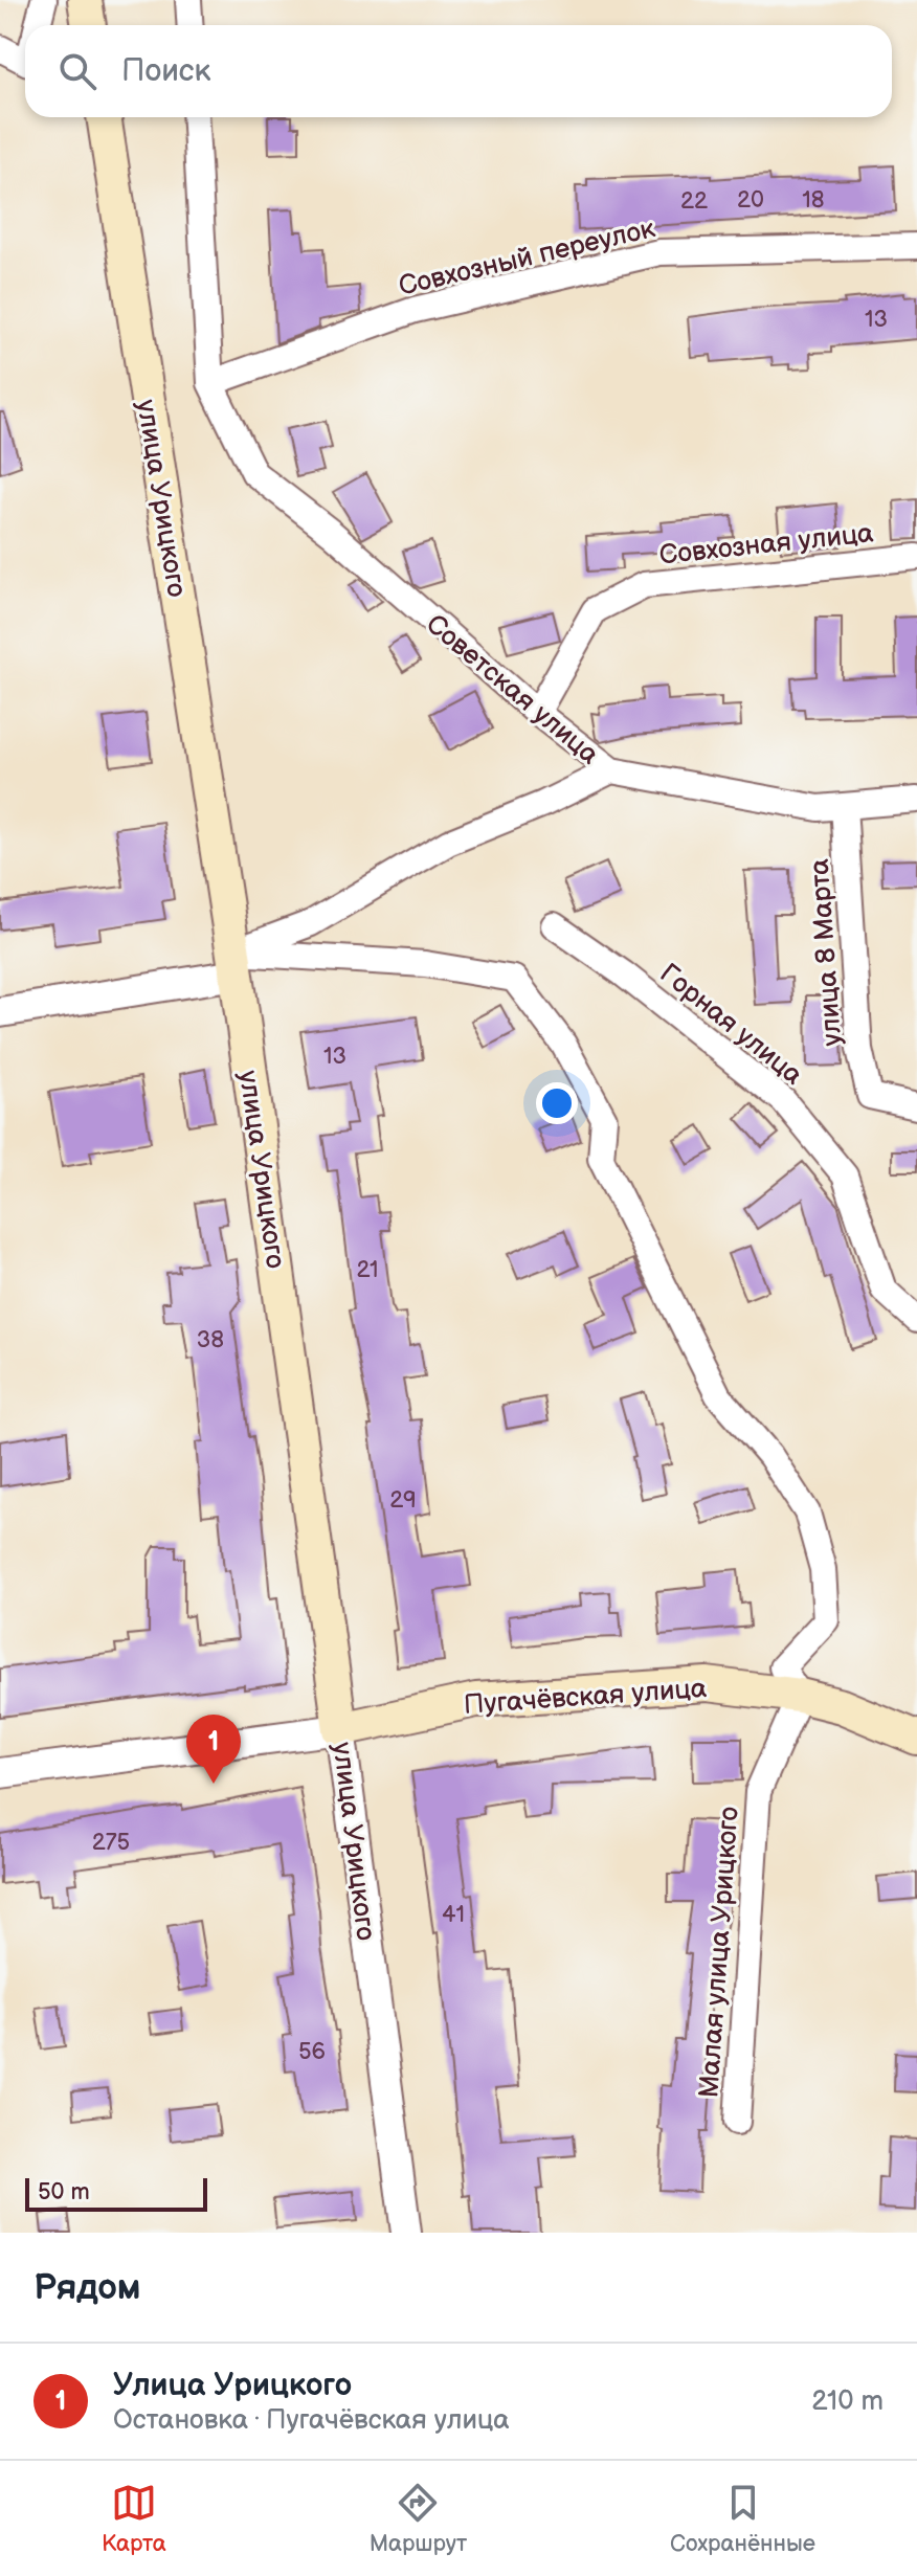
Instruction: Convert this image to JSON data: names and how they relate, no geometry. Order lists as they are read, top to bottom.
{
  "streets": {
    "main road": ["улица Урицкого", "Пугачёвская улица"],
    "street": [
      "Совхозный переулок",
      "Совхозная улица",
      "Советская улица",
      "улица 8 Марта",
      "Горная улица",
      "Малая улица Урицкого"
    ]
  },
  "crossings": [
    ["Совхозный переулок", "Советская улица"],
    ["улица Урицкого", "Пугачёвская улица"],
    ["Совхозная улица", "Советская улица"],
    ["Советская улица", "улица 8 Марта"],
    ["Пугачёвская улица", "Малая улица Урицкого"]
  ],
  "house_numbers": [
    "20",
    "18",
    "22",
    "13",
    "13",
    "21",
    "38",
    "29",
    "275",
    "41",
    "56"
  ],
  "scale_bar": "50 m",
  "page": {
    "search": "Поиск",
    "pins": "1",
    "scale": "50 m",
    "heading": "Рядом",
    "list": [
      {
        "mark": "1",
        "name": "Улица Урицкого",
        "note": "Остановка · Пугачёвская улица",
        "value": "210 m"
      }
    ],
    "nav": ["Карта", "Маршрут", "Сохранённые"]
  }
}
